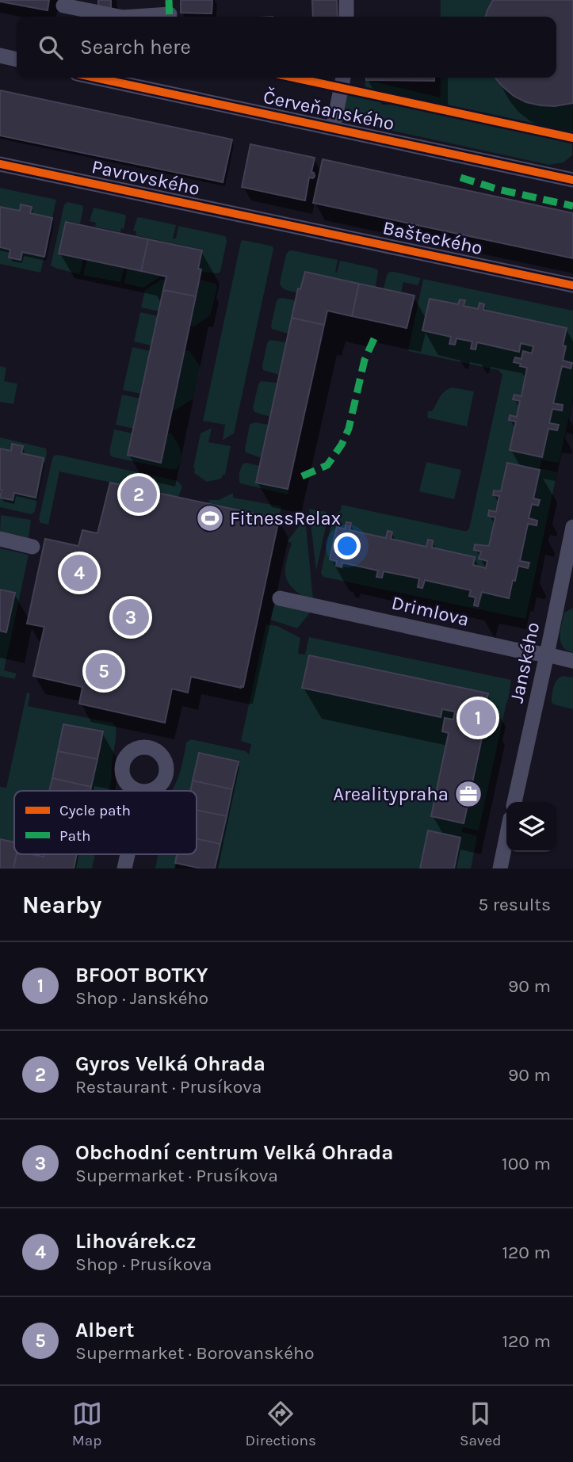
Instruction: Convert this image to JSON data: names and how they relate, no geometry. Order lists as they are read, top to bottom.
{
  "streets": {
    "street": [
      "Červeňanského",
      "Pavrovského",
      "Bašteckého",
      "Drimlova",
      "Janského"
    ]
  },
  "crossings": [
    ["Pavrovského", "Bašteckého"],
    ["Drimlova", "Janského"]
  ],
  "places": {
    "sports": ["FitnessRelax"],
    "office": ["Arealitypraha"]
  },
  "legend": ["Cycle path", "Path"],
  "page": {
    "search": "Search here",
    "pins": [
      "2",
      "4",
      "3",
      "5",
      "1"
    ],
    "heading": ["Nearby", "5 results"],
    "list": [
      {
        "mark": "1",
        "name": "BFOOT BOTKY",
        "note": "Shop · Janského",
        "value": "90 m"
      },
      {
        "mark": "2",
        "name": "Gyros Velká Ohrada",
        "note": "Restaurant · Prusíkova",
        "value": "90 m"
      },
      {
        "mark": "3",
        "name": "Obchodní centrum Velká Ohrada",
        "note": "Supermarket · Prusíkova",
        "value": "100 m"
      },
      {
        "mark": "4",
        "name": "Lihovárek.cz",
        "note": "Shop · Prusíkova",
        "value": "120 m"
      },
      {
        "mark": "5",
        "name": "Albert",
        "note": "Supermarket · Borovanského",
        "value": "120 m"
      }
    ],
    "nav": ["Map", "Directions", "Saved"]
  }
}
